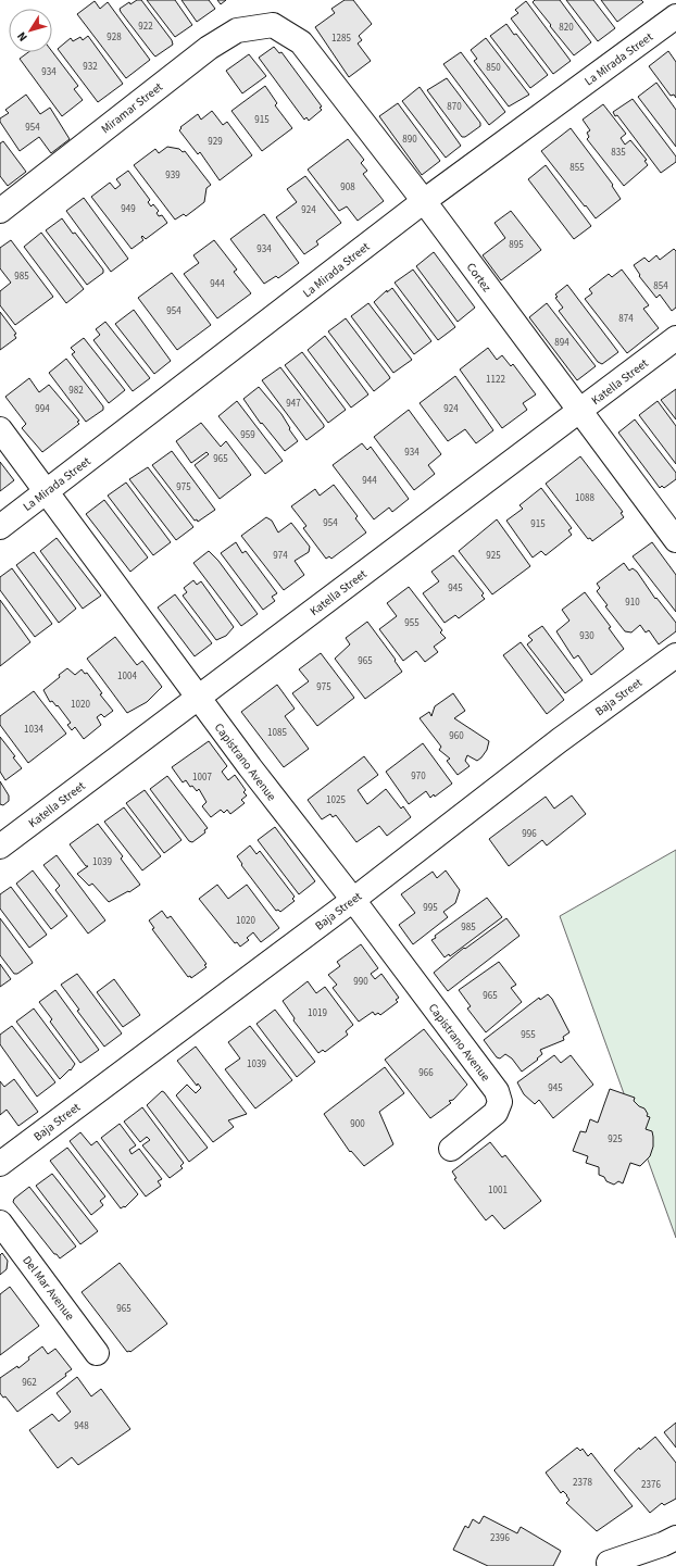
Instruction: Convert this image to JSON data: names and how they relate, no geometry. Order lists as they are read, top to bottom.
{
  "streets": {
    "street": [
      "La Mirada Street",
      "Miramar Street",
      "Cortez",
      "Katella Street",
      "Baja Street",
      "Capistrano Avenue",
      "Del Mar Avenue"
    ]
  },
  "crossings": [
    ["La Mirada Street", "Cortez"],
    ["La Mirada Street", "Capistrano Avenue"],
    ["Miramar Street", "Cortez"],
    ["Cortez", "Katella Street"],
    ["Katella Street", "Capistrano Avenue"],
    ["Baja Street", "Capistrano Avenue"]
  ],
  "house_numbers": [
    "922",
    "820",
    "928",
    "1285",
    "932",
    "850",
    "934",
    "870",
    "915",
    "954",
    "890",
    "929",
    "835",
    "855",
    "939",
    "908",
    "949",
    "924",
    "895",
    "934",
    "985",
    "944",
    "854",
    "954",
    "874",
    "894",
    "1122",
    "982",
    "947",
    "994",
    "924",
    "959",
    "934",
    "965",
    "944",
    "975",
    "1088",
    "954",
    "915",
    "974",
    "925",
    "945",
    "910",
    "955",
    "930",
    "965",
    "1004",
    "975",
    "1020",
    "1034",
    "1085",
    "960",
    "970",
    "1007",
    "1025",
    "996",
    "1039",
    "995",
    "1020",
    "985",
    "990",
    "965",
    "1019",
    "955",
    "1039",
    "966",
    "945",
    "900",
    "925",
    "1001",
    "965",
    "962",
    "948",
    "2378",
    "2376",
    "2396"
  ],
  "north": "bottom left"
}
